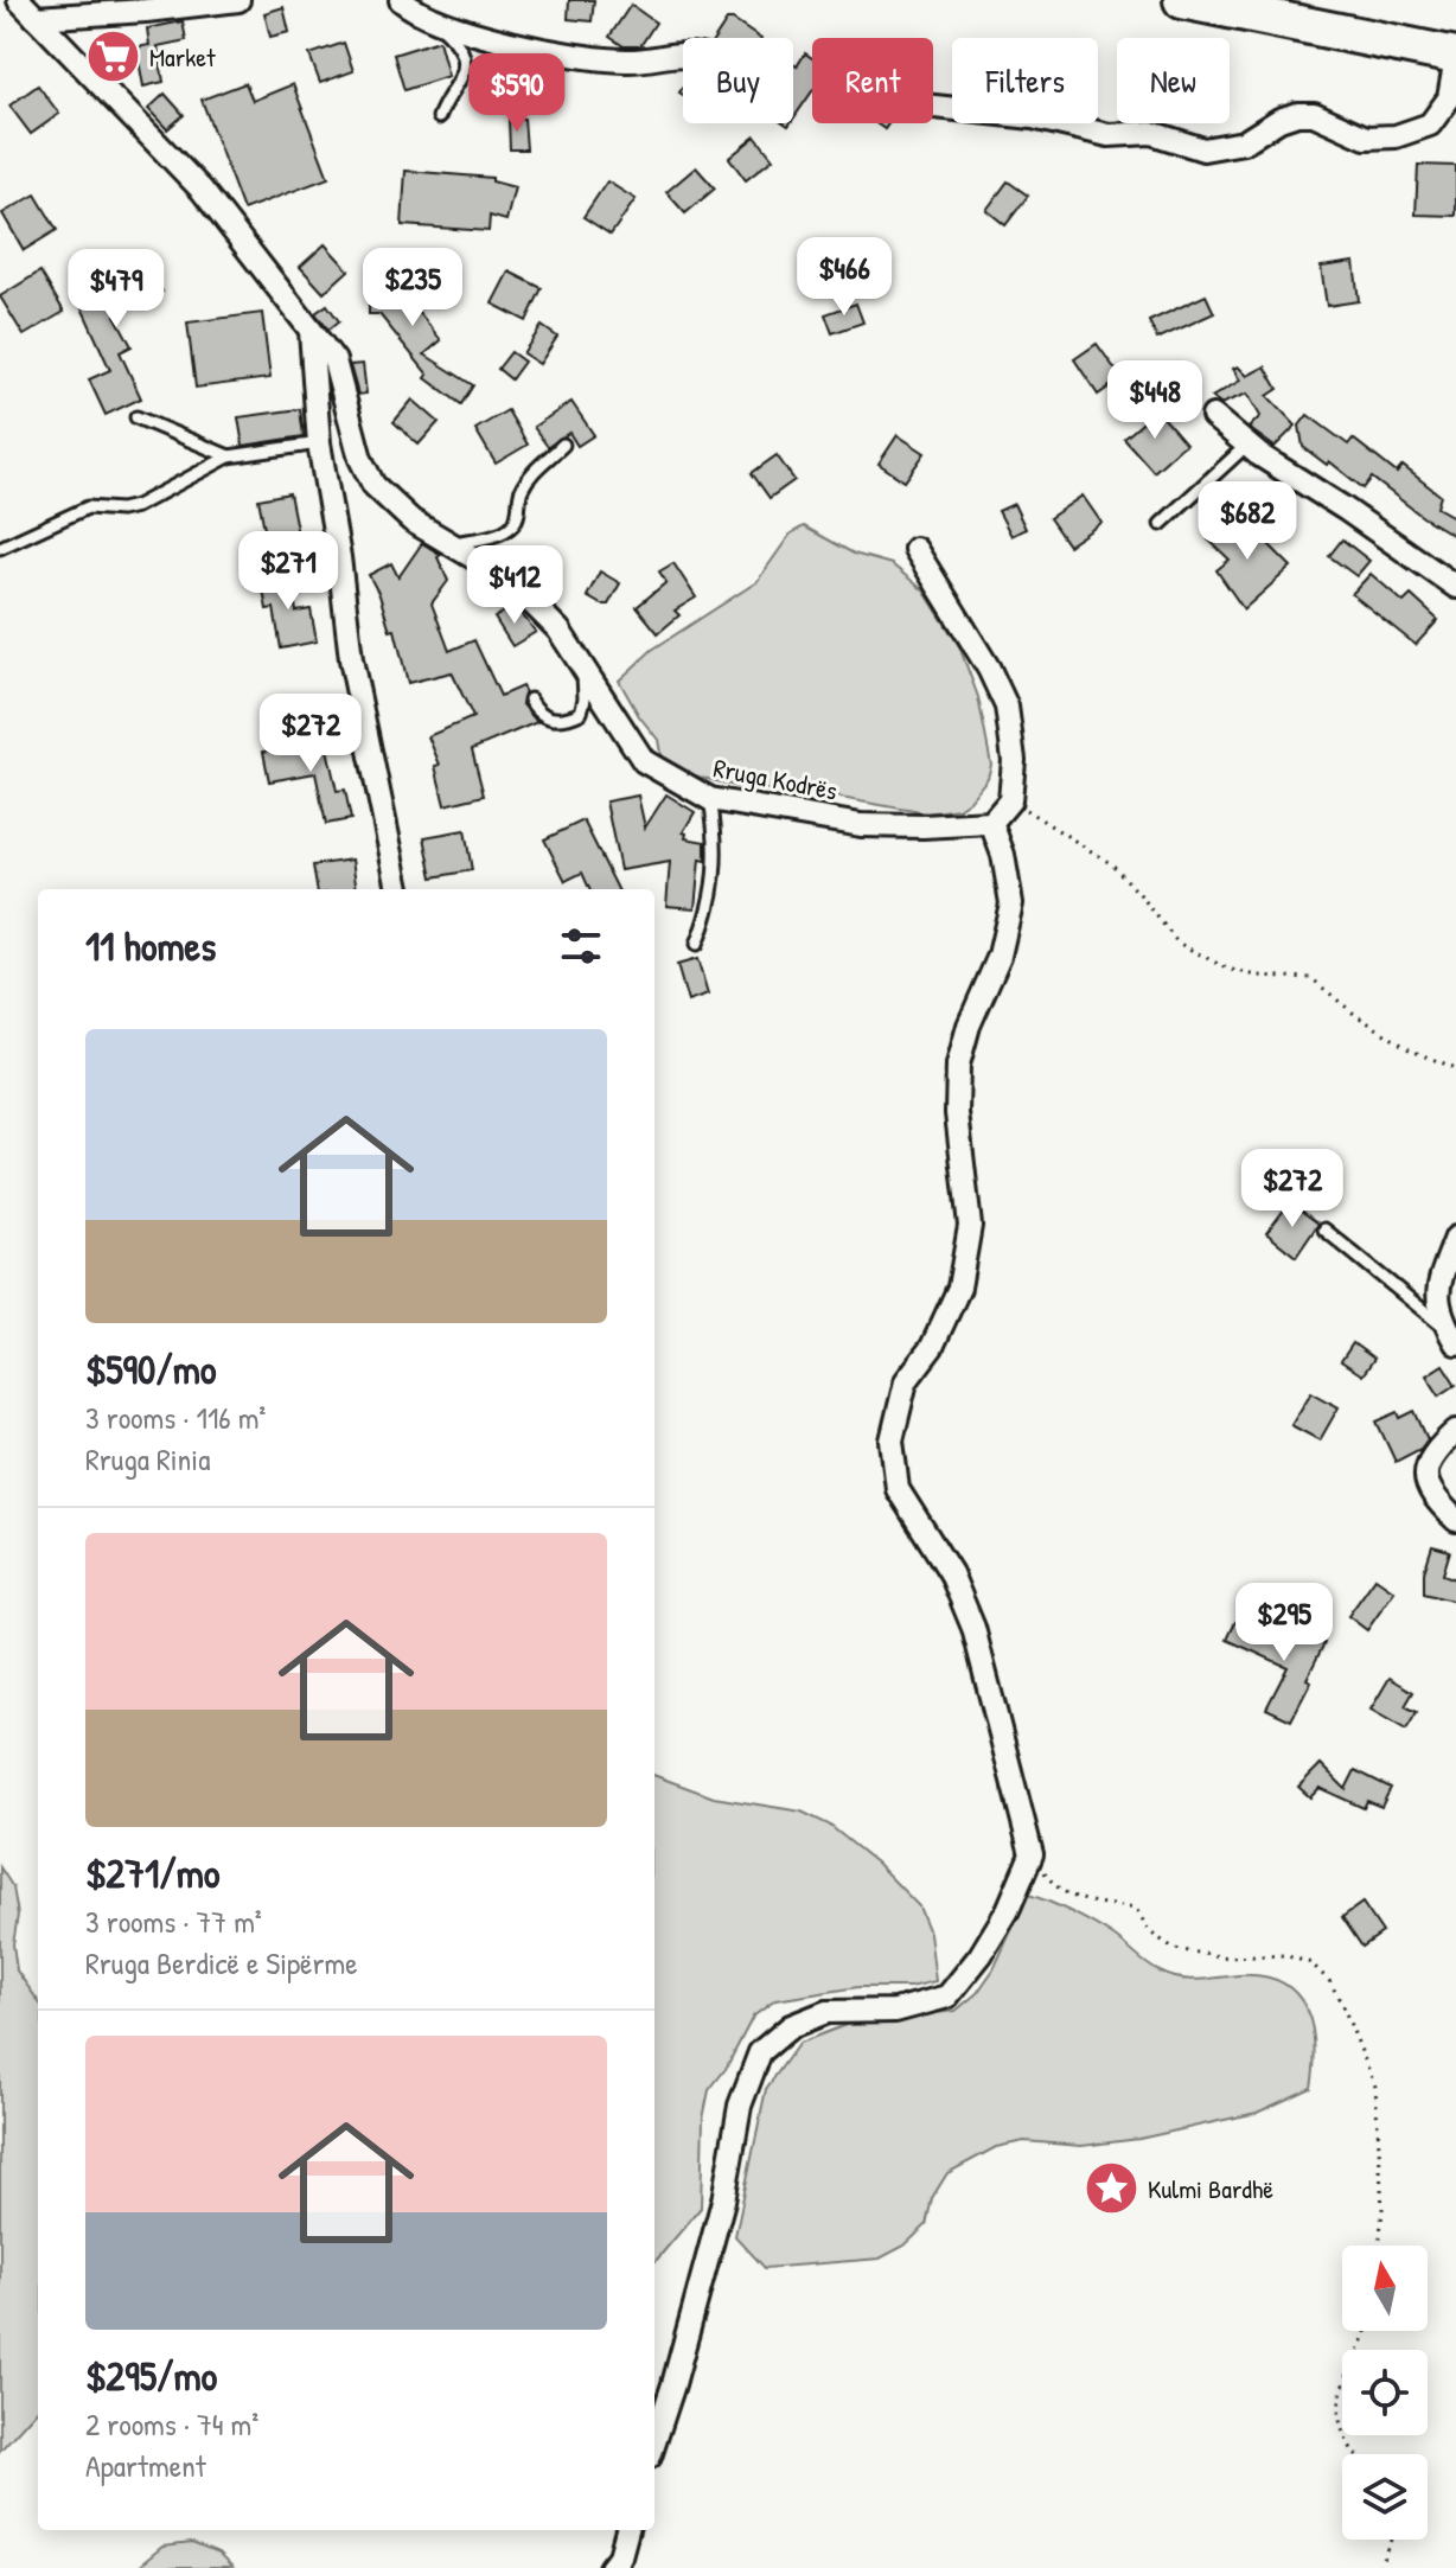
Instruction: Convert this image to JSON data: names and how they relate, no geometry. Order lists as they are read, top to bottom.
{
  "streets": {
    "street": ["Rruga Kodrës"]
  },
  "places": {
    "supermarket": ["Market"],
    "place": ["Kulmi Bardhë"]
  },
  "north": "top",
  "page": {
    "chip": [
      "Buy",
      "Rent",
      "Filters",
      "New"
    ],
    "price": [
      "$590",
      "$466",
      "$235",
      "$479",
      "$448",
      "$682",
      "$271",
      "$412",
      "$272",
      "$272",
      "$295"
    ],
    "heading": "11 homes",
    "list": [
      {
        "name": "$590/mo",
        "note": "3 rooms · 116 m² · Rruga Rinia"
      },
      {
        "name": "$271/mo",
        "note": "3 rooms · 77 m² · Rruga Berdicë e Sipërme"
      },
      {
        "name": "$295/mo",
        "note": "2 rooms · 74 m² · Apartment"
      }
    ]
  }
}
